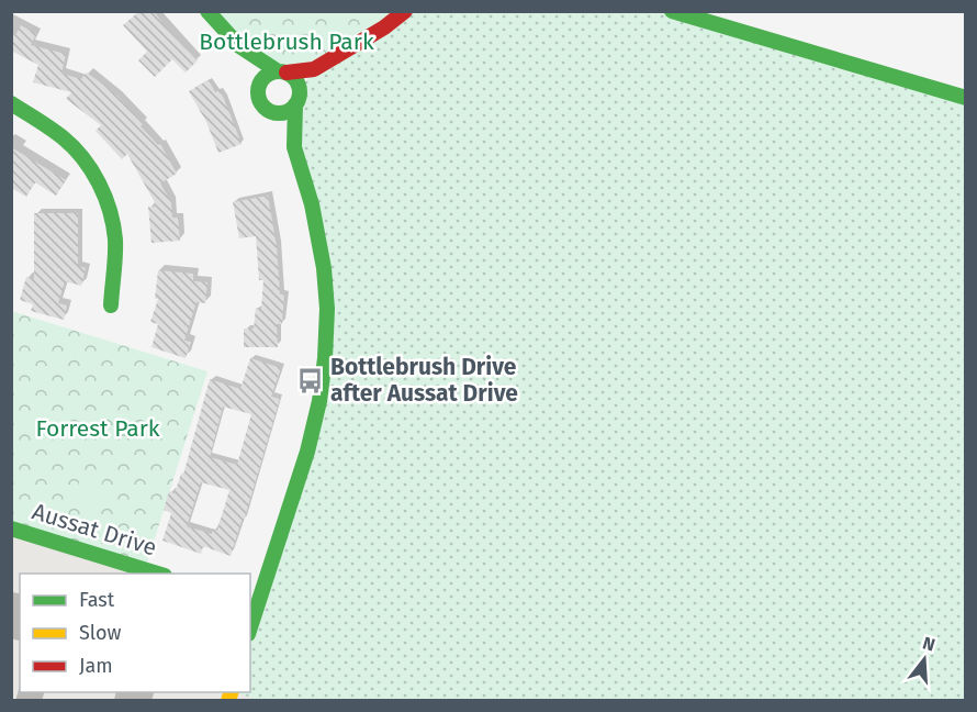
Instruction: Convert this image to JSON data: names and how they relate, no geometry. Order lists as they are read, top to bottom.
{
  "streets": {
    "street": ["Aussat Drive"]
  },
  "parks": ["Bottlebrush Park", "Forrest Park"],
  "places": {
    "bus stop": ["Bottlebrush Drive after Aussat Drive"]
  },
  "legend": ["Fast", "Slow", "Jam"],
  "north": "top"
}
